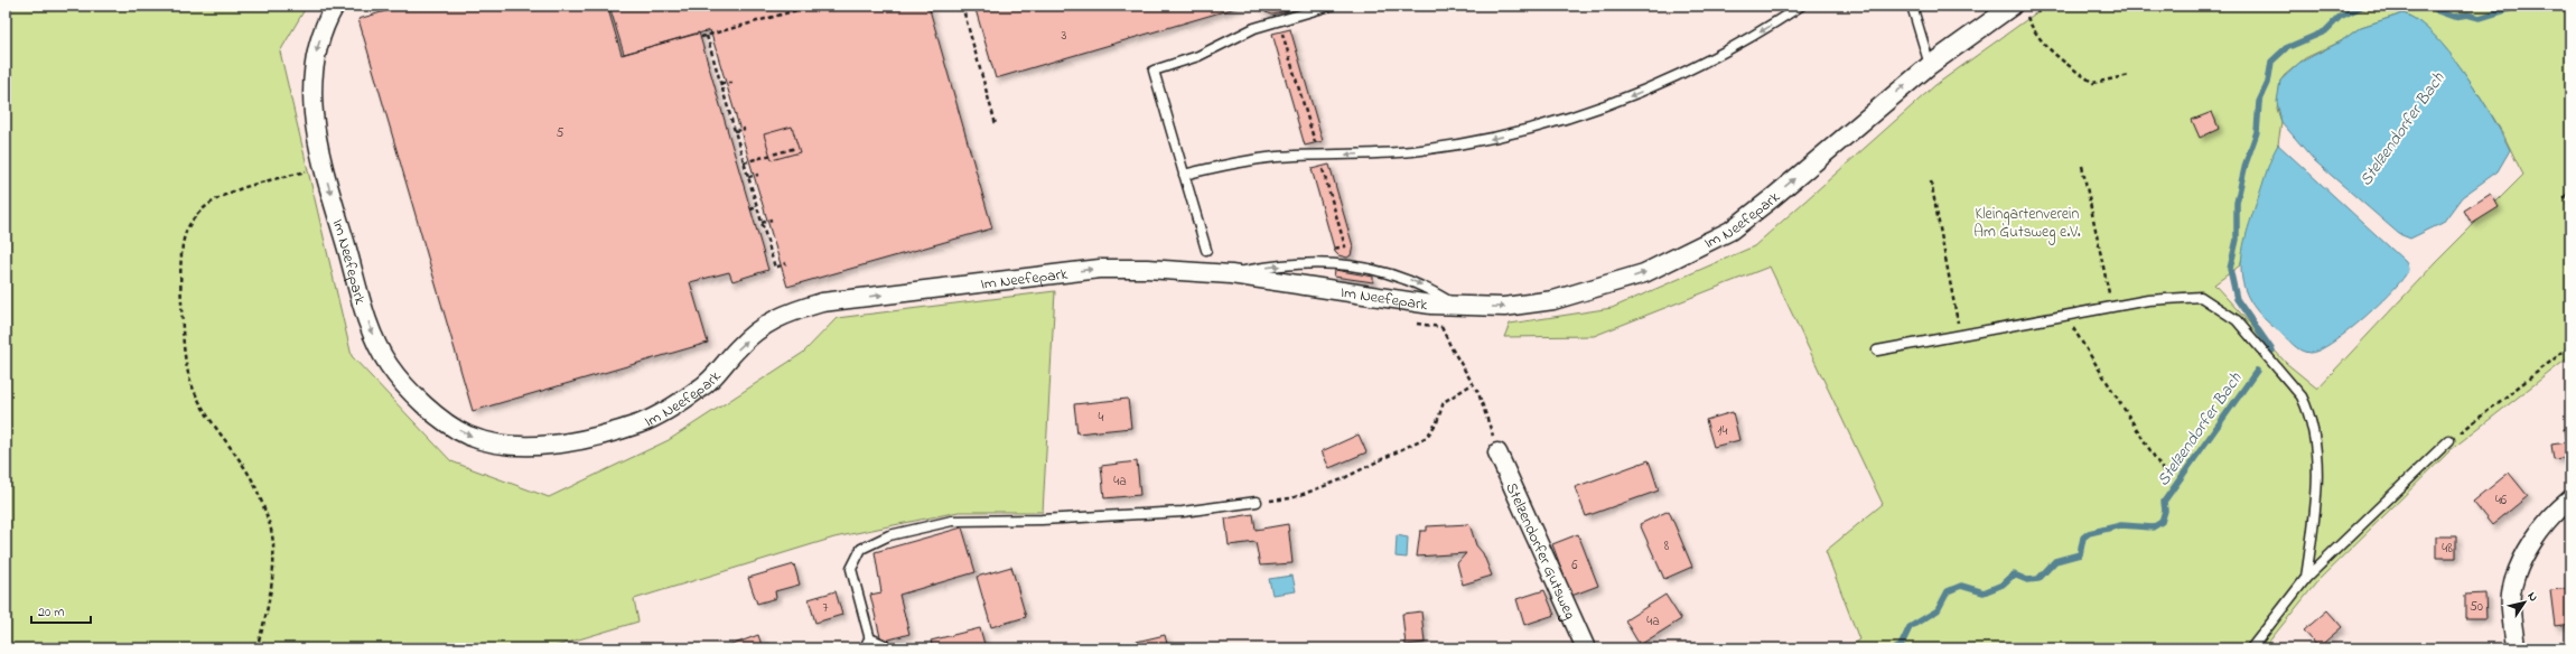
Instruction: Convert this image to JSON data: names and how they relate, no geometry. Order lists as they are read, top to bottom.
{
  "streets": {
    "street": ["Im Neefepark", "Stelzendorfer Gutsweg"]
  },
  "water": ["Stelzendorfer Bach"],
  "parks": ["Kleingartenverein Am Gutsweg e.V."],
  "house_numbers": [
    "3",
    "5",
    "4",
    "14",
    "4a",
    "46",
    "8",
    "48",
    "6",
    "50",
    "7",
    "4a"
  ],
  "scale_bar": "20 m",
  "north": "top right"
}
